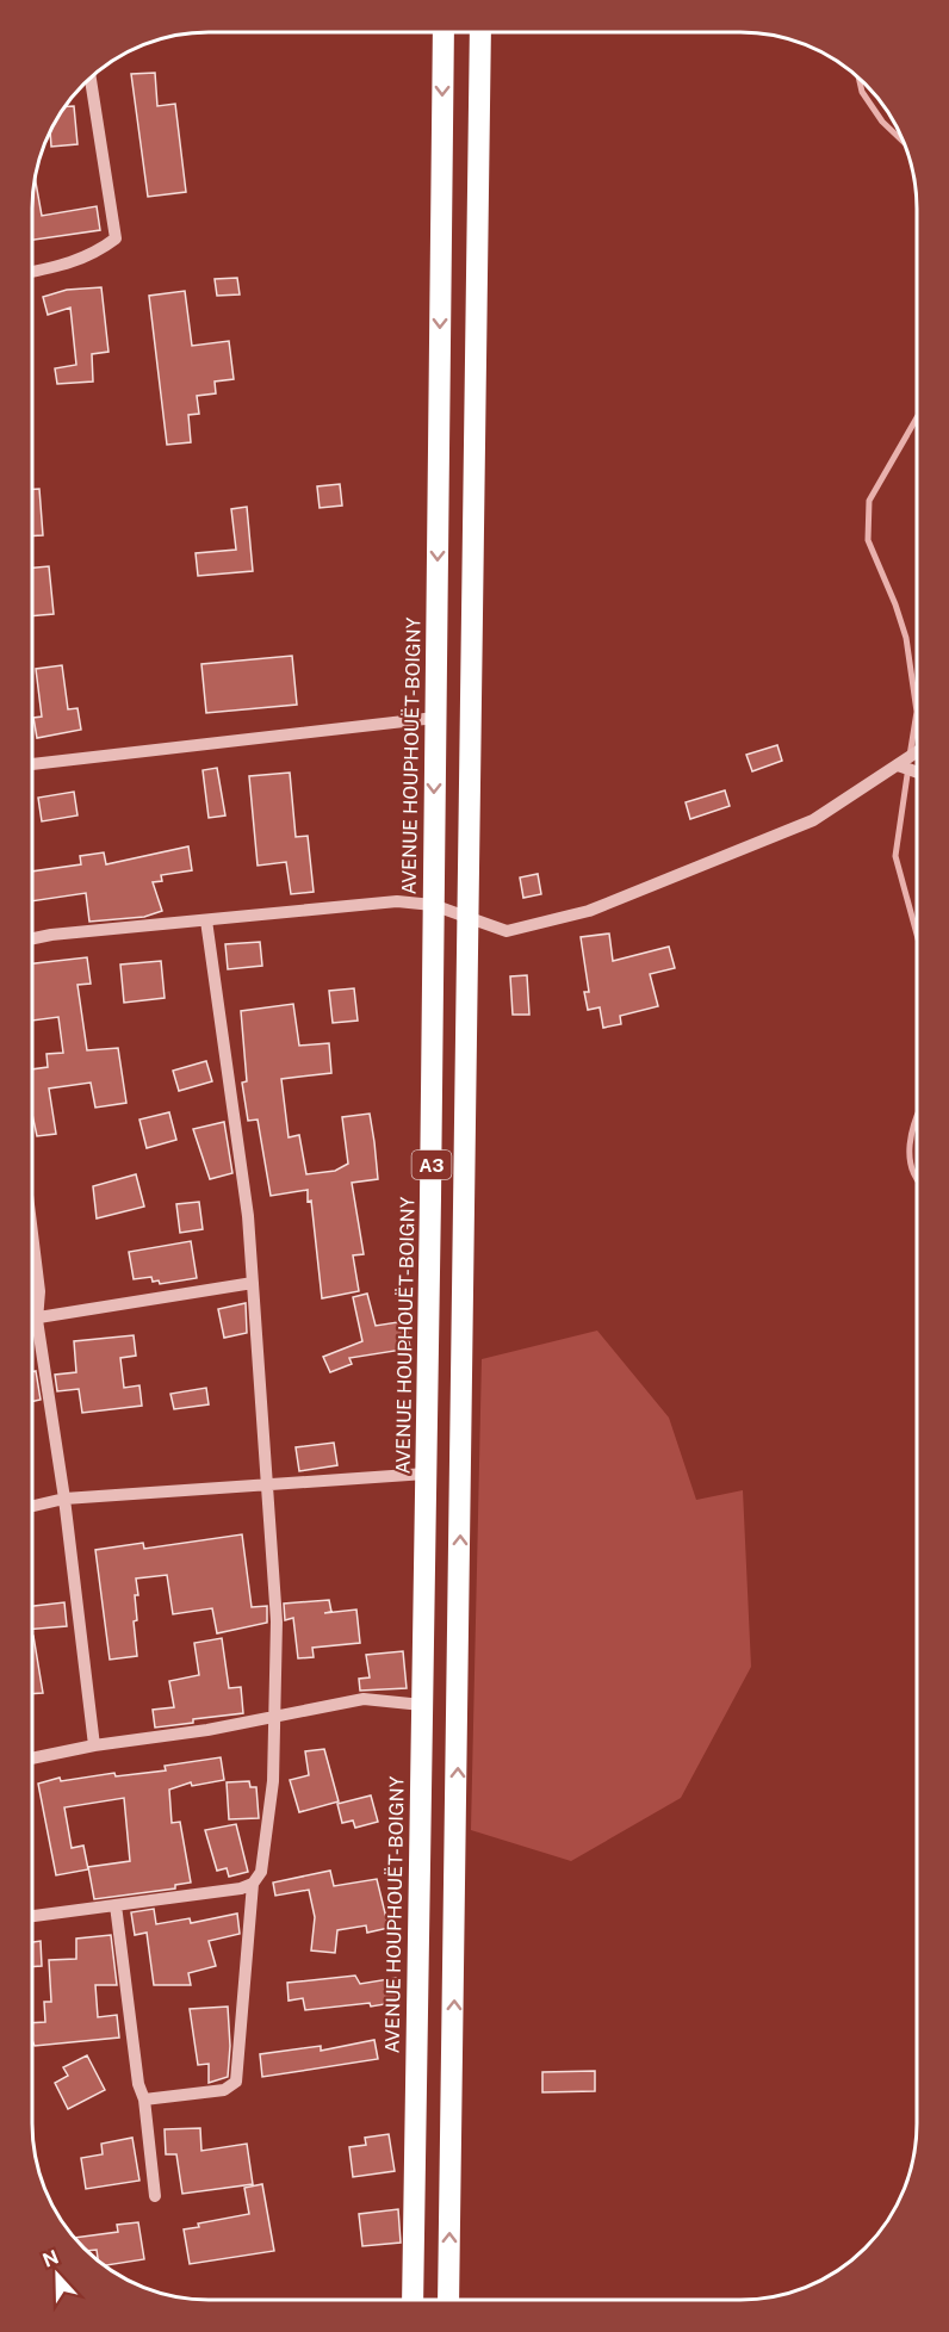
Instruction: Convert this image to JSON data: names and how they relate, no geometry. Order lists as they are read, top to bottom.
{
  "streets": {
    "highway": ["AVENUE HOUPHOUËT-BOIGNY", "A3"]
  },
  "north": "top"
}
